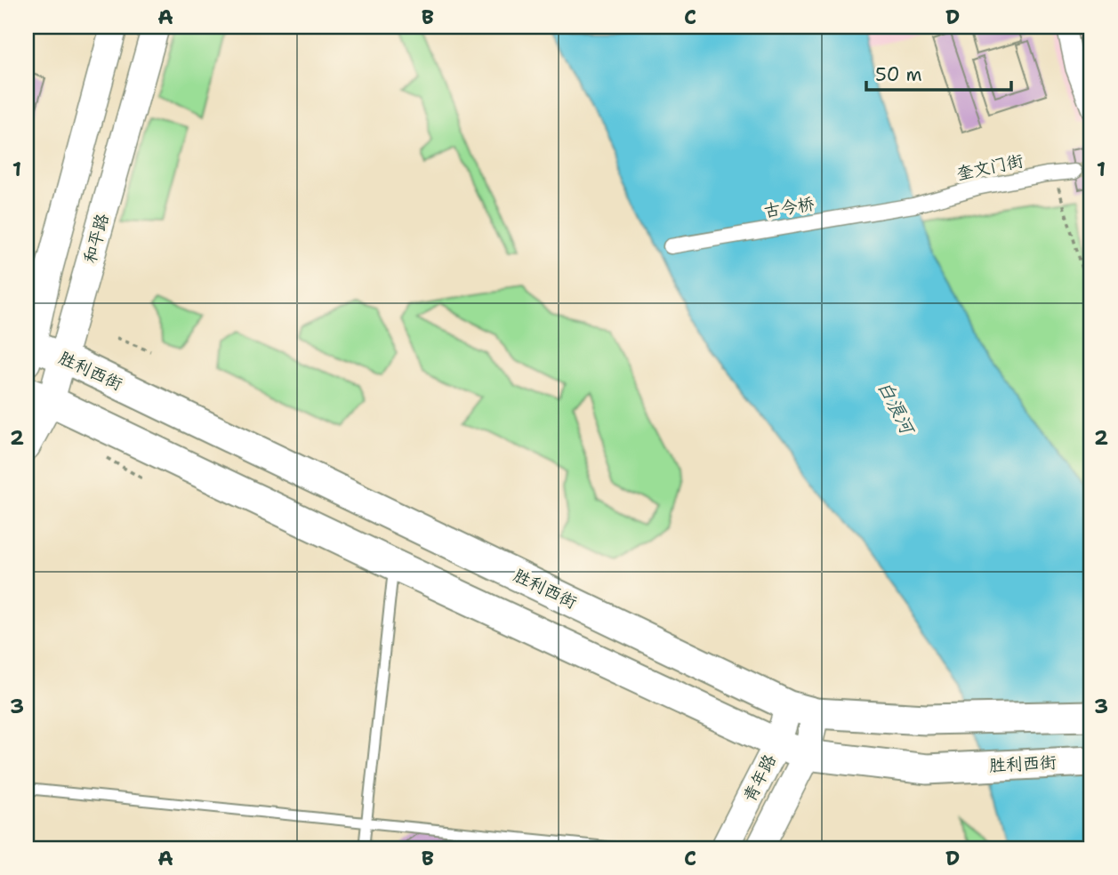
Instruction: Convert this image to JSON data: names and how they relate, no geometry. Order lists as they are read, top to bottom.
{
  "streets": {
    "main road": ["和平路", "胜利西街", "青年路"],
    "street": ["奎文门街", "古今桥"]
  },
  "crossings": [
    ["奎文门街", "古今桥"],
    ["和平路", "胜利西街"],
    ["胜利西街", "青年路"]
  ],
  "water": ["白浪河"],
  "scale_bar": "50 m",
  "grid": {
    "columns": [
      "A",
      "B",
      "C",
      "D"
    ],
    "rows": ["1", "2", "3"]
  }
}
